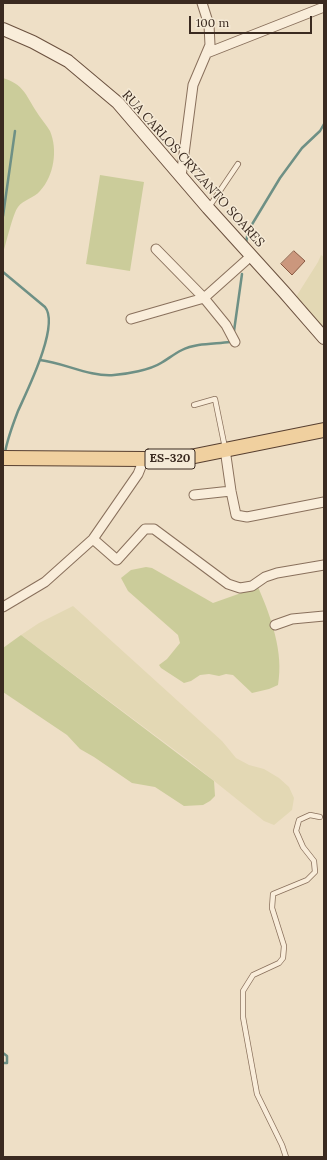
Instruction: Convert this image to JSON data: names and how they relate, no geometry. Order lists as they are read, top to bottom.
{
  "streets": {
    "main road": ["ES-320"],
    "street": ["RUA CARLOS CRYZANTO SOARES"]
  },
  "scale_bar": "100 m"
}
